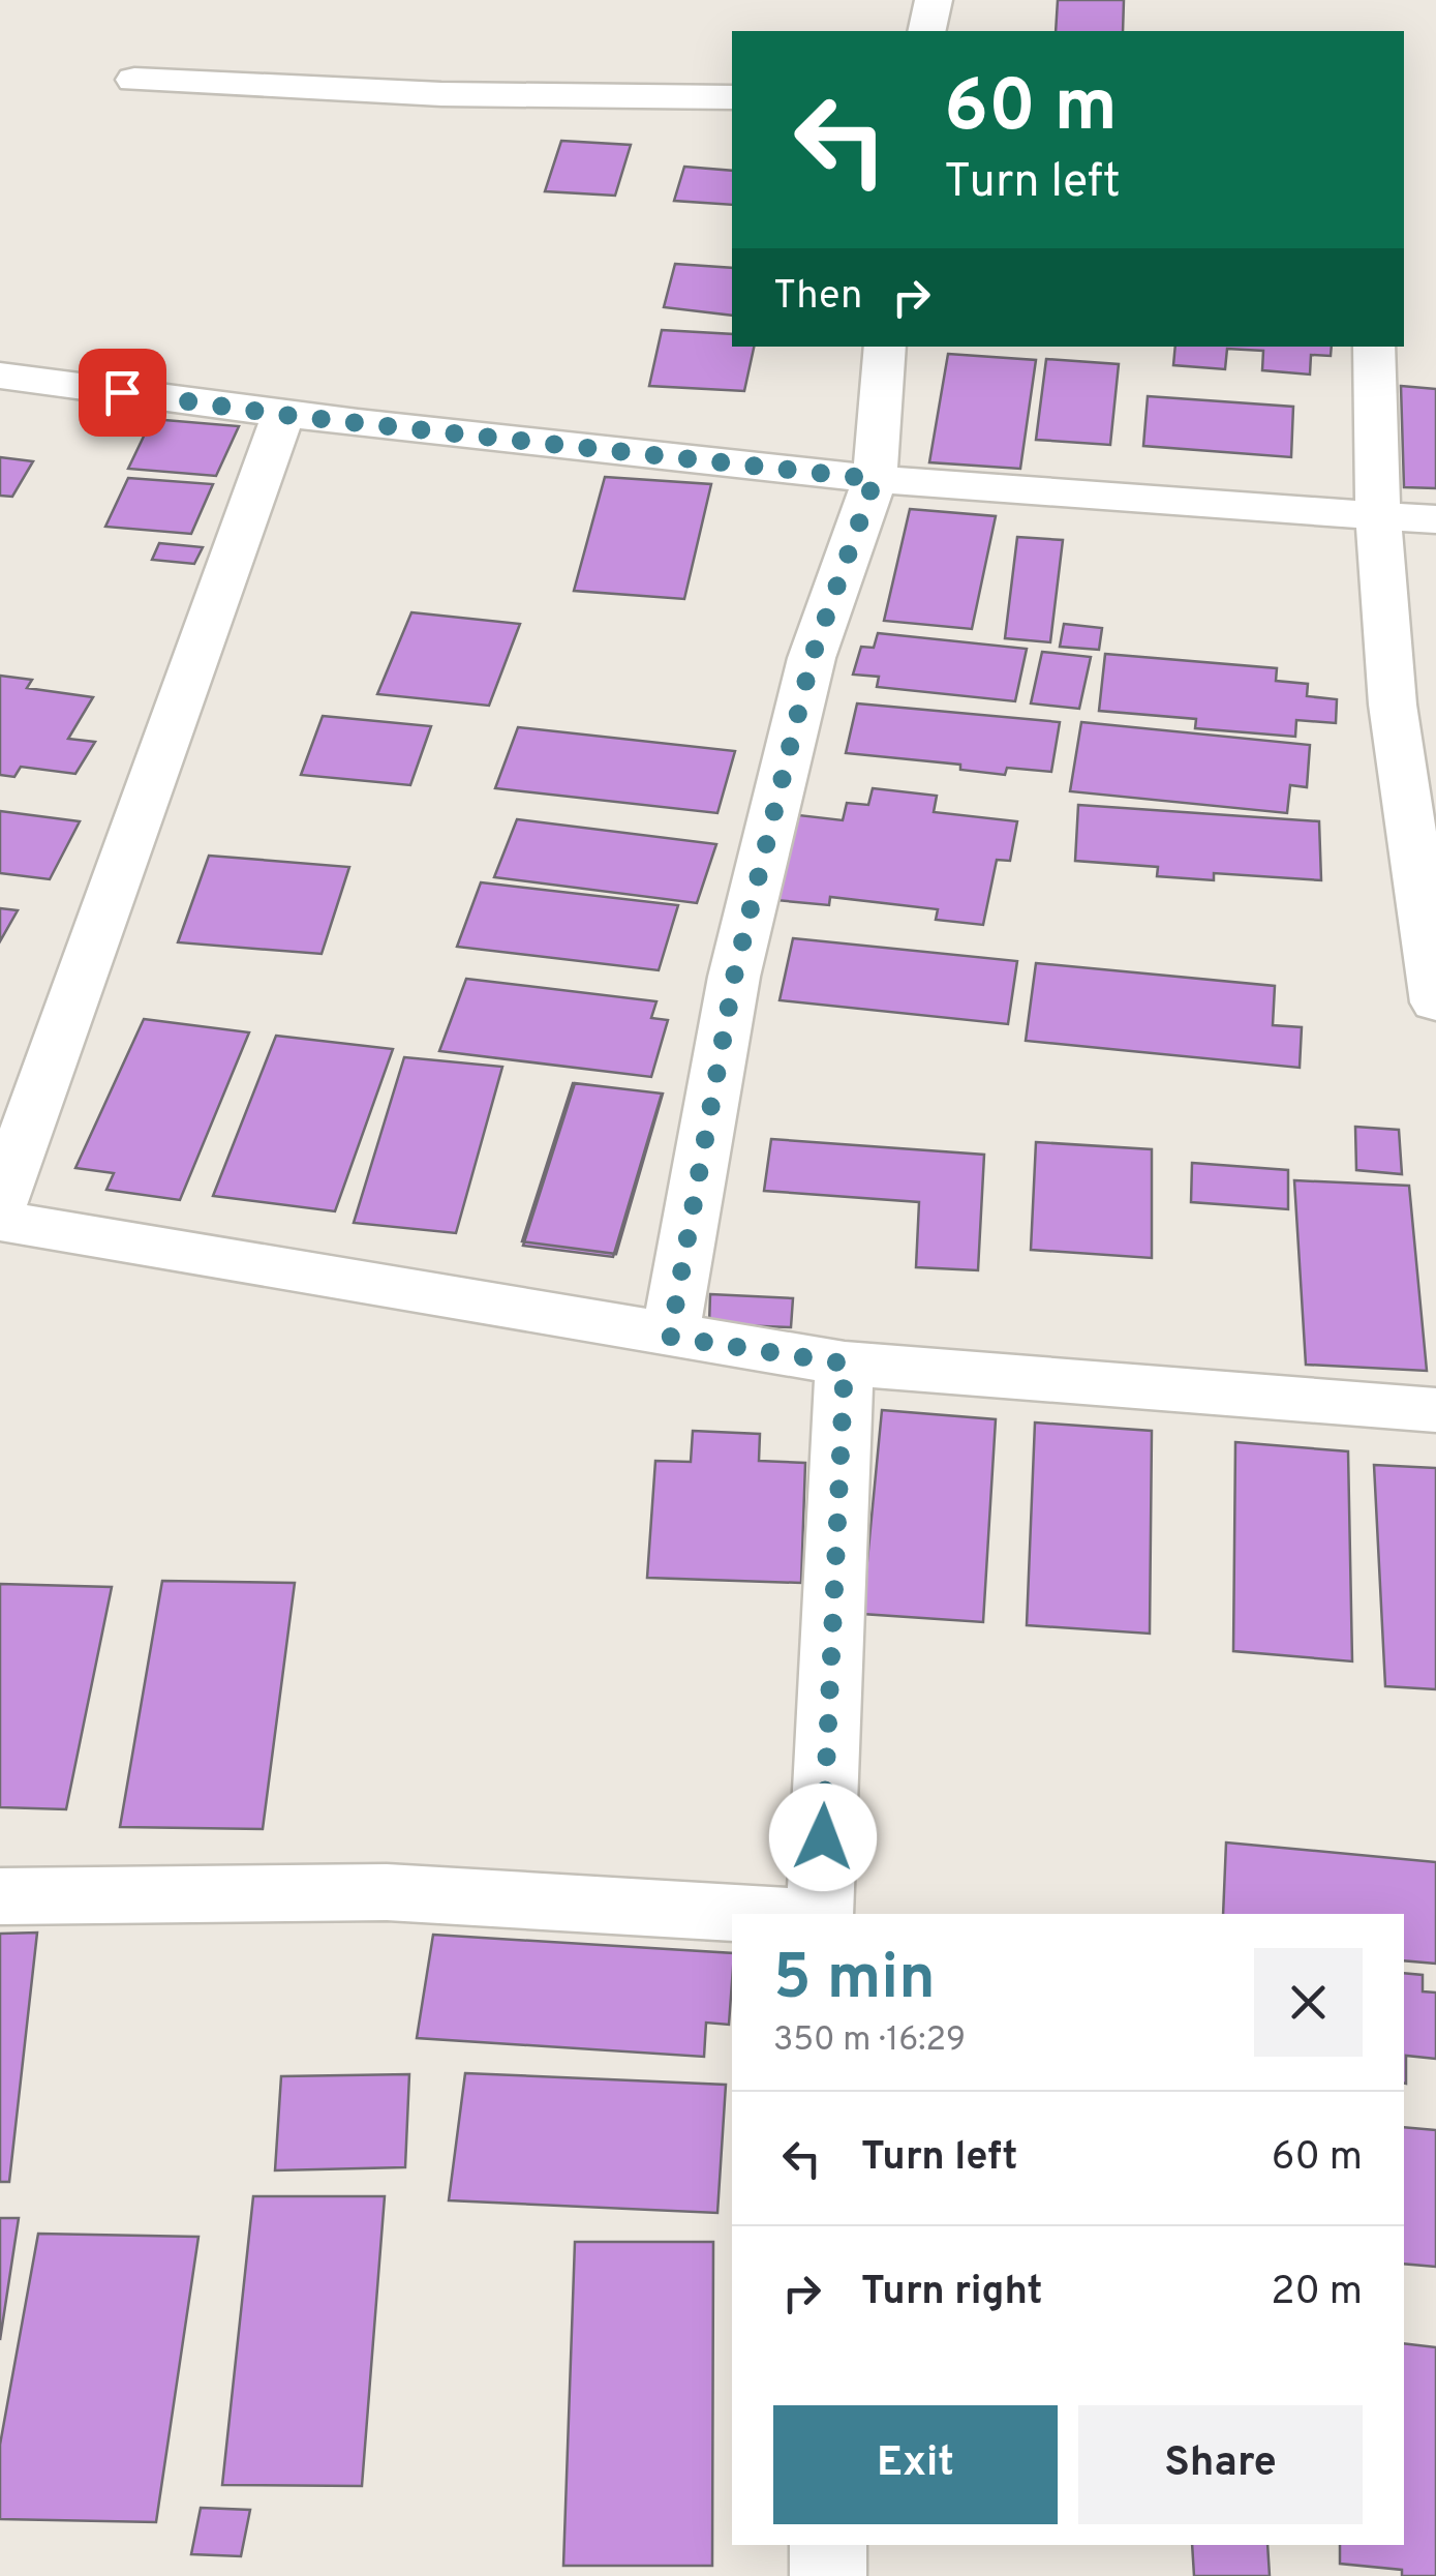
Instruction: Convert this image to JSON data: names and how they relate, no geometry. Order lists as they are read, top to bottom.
{
  "page": {
    "turn": ["60 m", "Turn left"],
    "then": "Then",
    "heading": ["5 min", "350 m · 16:29"],
    "list": [
      {
        "name": "Turn left",
        "value": "60 m"
      },
      {
        "name": "Turn right",
        "value": "20 m"
      }
    ],
    "buttons": ["Exit", "Share"]
  }
}
